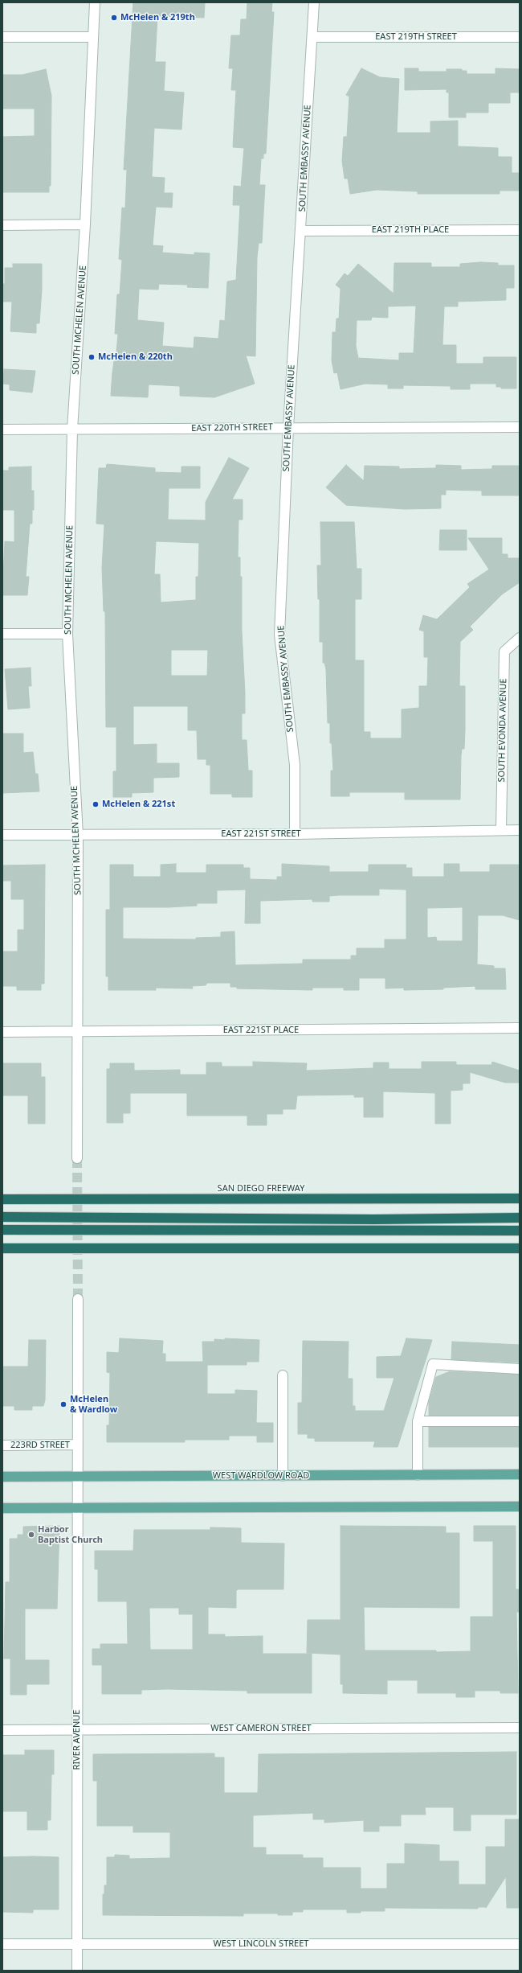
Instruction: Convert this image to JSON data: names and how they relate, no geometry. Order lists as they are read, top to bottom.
{
  "streets": {
    "highway": ["SAN DIEGO FREEWAY"],
    "main road": ["WEST WARDLOW ROAD"],
    "street": [
      "EAST 219TH STREET",
      "SOUTH EMBASSY AVENUE",
      "EAST 219TH PLACE",
      "SOUTH MCHELEN AVENUE",
      "EAST 220TH STREET",
      "SOUTH EVONDA AVENUE",
      "EAST 221ST STREET",
      "EAST 221ST PLACE",
      "223RD STREET",
      "WEST CAMERON STREET",
      "RIVER AVENUE",
      "WEST LINCOLN STREET"
    ]
  },
  "crossings": [
    ["EAST 219TH STREET", "SOUTH EMBASSY AVENUE"],
    ["SOUTH EMBASSY AVENUE", "EAST 219TH PLACE"],
    ["SOUTH EMBASSY AVENUE", "EAST 220TH STREET"],
    ["SOUTH EMBASSY AVENUE", "EAST 221ST STREET"],
    ["SOUTH MCHELEN AVENUE", "EAST 220TH STREET"],
    ["SOUTH MCHELEN AVENUE", "EAST 221ST STREET"],
    ["SOUTH MCHELEN AVENUE", "EAST 221ST PLACE"],
    ["SOUTH EVONDA AVENUE", "EAST 221ST STREET"],
    ["WEST CAMERON STREET", "RIVER AVENUE"],
    ["RIVER AVENUE", "WEST LINCOLN STREET"]
  ],
  "places": [
    "McHelen & 219th",
    "McHelen & 220th",
    "McHelen & 221st",
    "McHelen & Wardlow",
    "Harbor Baptist Church"
  ]
}
